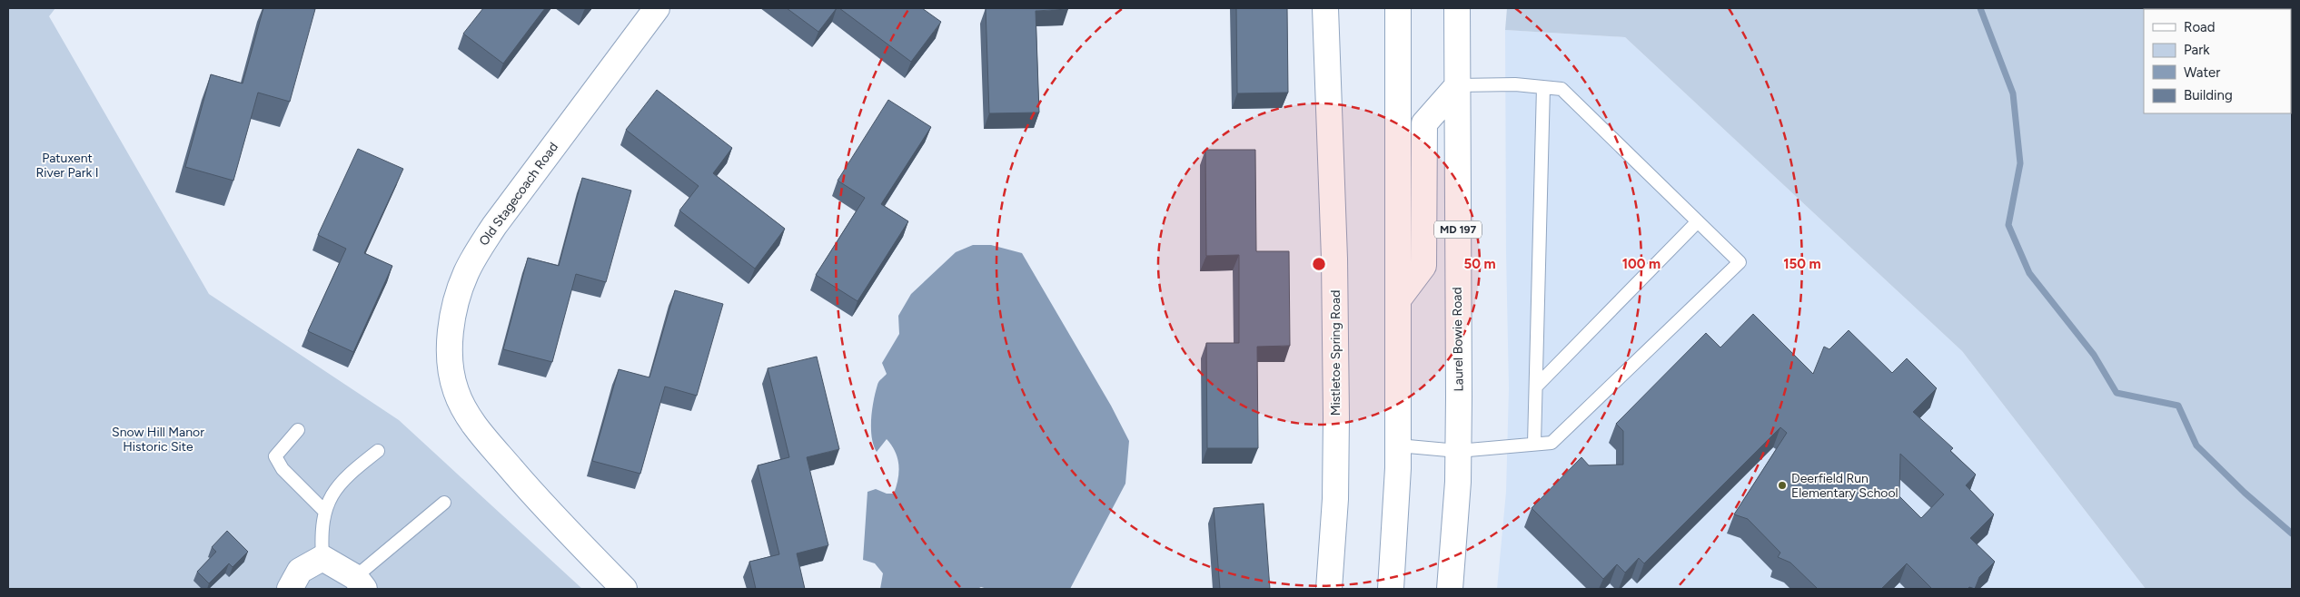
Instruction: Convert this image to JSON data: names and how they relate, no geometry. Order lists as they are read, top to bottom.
{
  "streets": {
    "main road": [
      "Old Stagecoach Road",
      "MD 197",
      "Laurel Bowie Road",
      "Mistletoe Spring Road"
    ]
  },
  "parks": ["Patuxent River Park I", "Snow Hill Manor Historic Site"],
  "places": ["Deerfield Run Elementary School"],
  "legend": [
    "Road",
    "Park",
    "Water",
    "Building"
  ],
  "rings": ["50 m", "100 m", "150 m"]
}
